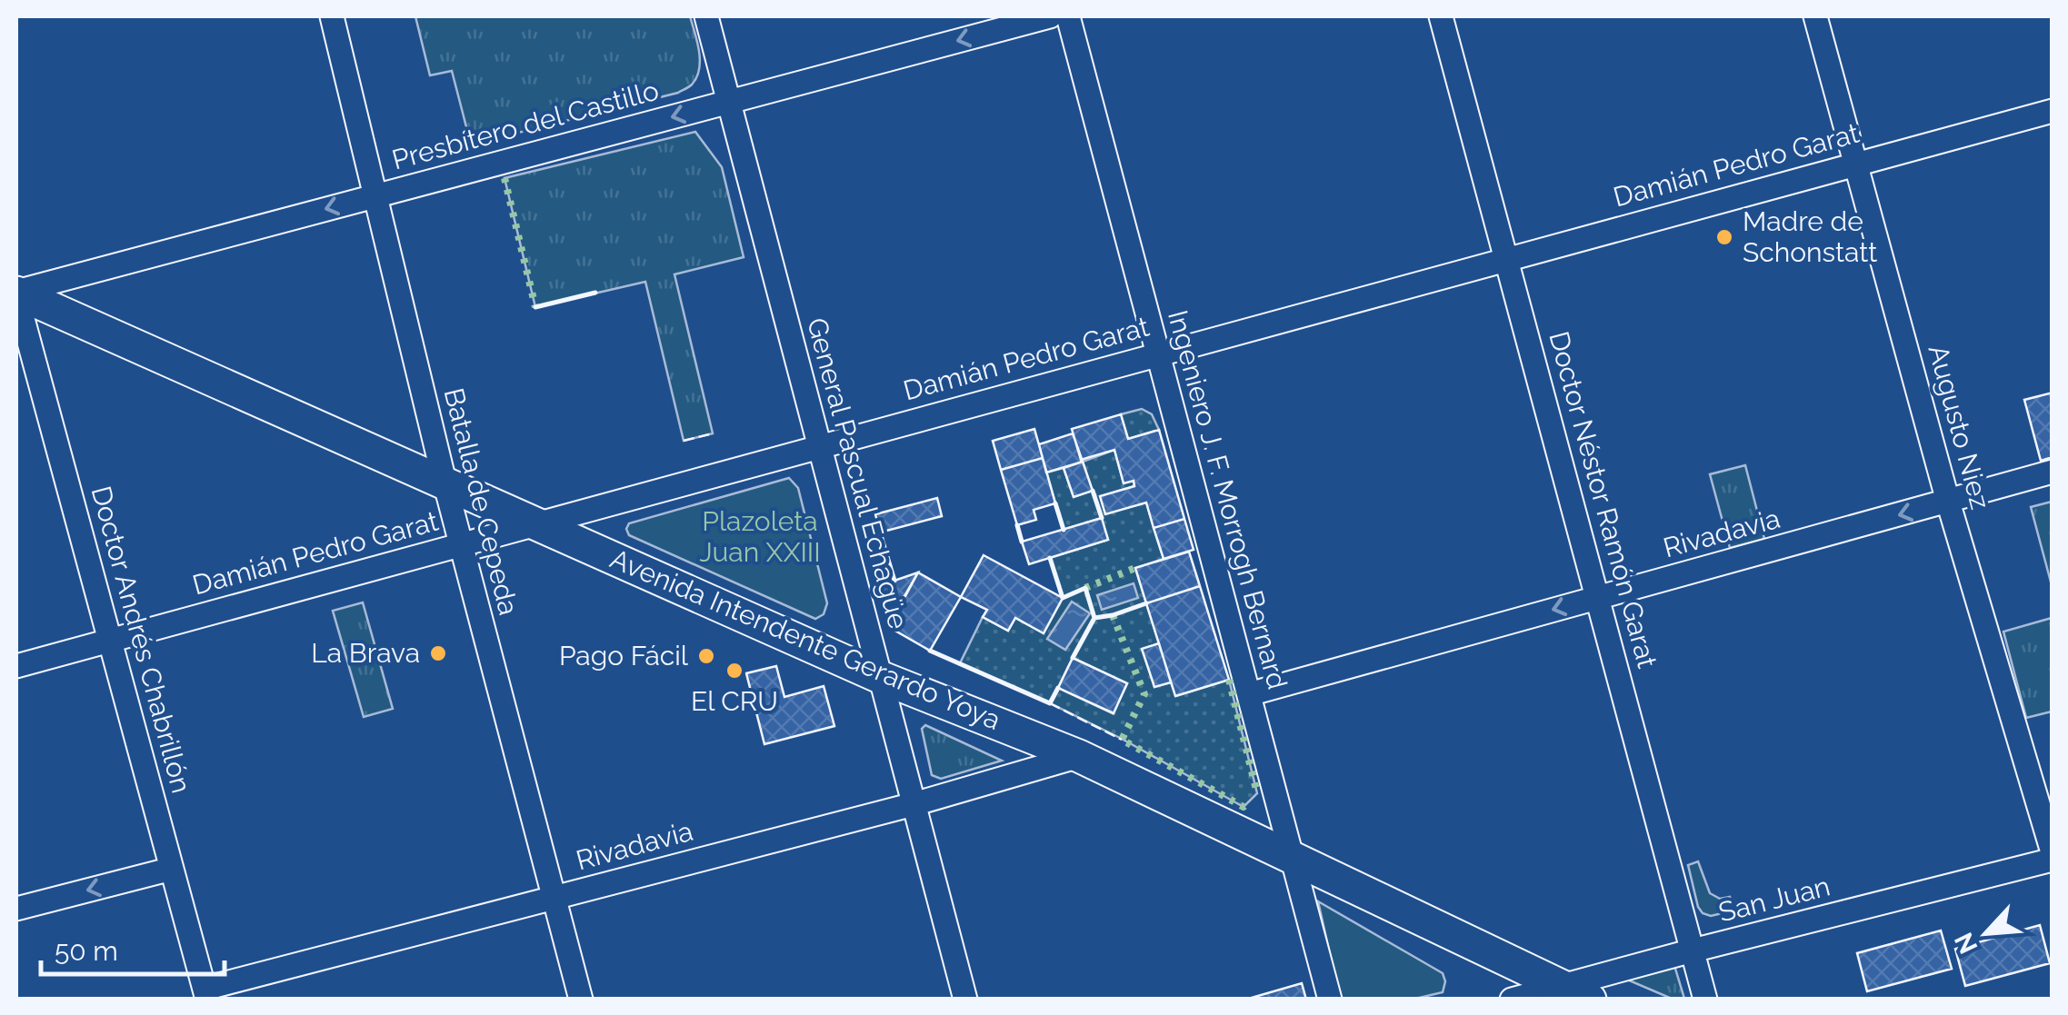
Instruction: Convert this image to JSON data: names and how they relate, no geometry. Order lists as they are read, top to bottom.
{
  "streets": {
    "main road": ["Avenida Intendente Gerardo Yoya"],
    "street": [
      "Presbítero del Castillo",
      "Damián Pedro Garat",
      "Augusto Niez",
      "General Pascual Echagüe",
      "Ingeniero J. F. Morrogh Bernard",
      "Doctor Néstor Ramón Garat",
      "Batalla de Cepeda",
      "Rivadavia",
      "Doctor Andrés Chabrillón",
      "San Juan"
    ]
  },
  "crossings": [
    ["Presbítero del Castillo", "General Pascual Echagüe"],
    ["Presbítero del Castillo", "Batalla de Cepeda"],
    ["Presbítero del Castillo", "Doctor Andrés Chabrillón"],
    ["Presbítero del Castillo", "Avenida Intendente Gerardo Yoya"],
    ["Damián Pedro Garat", "Augusto Niez"],
    ["Damián Pedro Garat", "General Pascual Echagüe"],
    ["Damián Pedro Garat", "Ingeniero J. F. Morrogh Bernard"],
    ["Damián Pedro Garat", "Doctor Néstor Ramón Garat"],
    ["Damián Pedro Garat", "Batalla de Cepeda"],
    ["Damián Pedro Garat", "Doctor Andrés Chabrillón"],
    ["Damián Pedro Garat", "Avenida Intendente Gerardo Yoya"],
    ["Augusto Niez", "Rivadavia"],
    ["Augusto Niez", "San Juan"],
    ["General Pascual Echagüe", "Rivadavia"],
    ["General Pascual Echagüe", "Avenida Intendente Gerardo Yoya"],
    ["Ingeniero J. F. Morrogh Bernard", "Rivadavia"],
    ["Ingeniero J. F. Morrogh Bernard", "Avenida Intendente Gerardo Yoya"],
    ["Doctor Néstor Ramón Garat", "Rivadavia"],
    ["Doctor Néstor Ramón Garat", "San Juan"],
    ["Batalla de Cepeda", "Rivadavia"],
    ["Batalla de Cepeda", "Avenida Intendente Gerardo Yoya"],
    ["Rivadavia", "Doctor Andrés Chabrillón"],
    ["Rivadavia", "Avenida Intendente Gerardo Yoya"],
    ["Doctor Andrés Chabrillón", "Avenida Intendente Gerardo Yoya"],
    ["Avenida Intendente Gerardo Yoya", "San Juan"]
  ],
  "one_way": ["Presbítero del Castillo", "Rivadavia"],
  "parks": ["Plazoleta Juan XXIII"],
  "places": [
    "Madre de Schonstatt",
    "La Brava",
    "Pago Fácil",
    "El CRU"
  ],
  "scale_bar": "50 m",
  "north": "bottom left"
}
